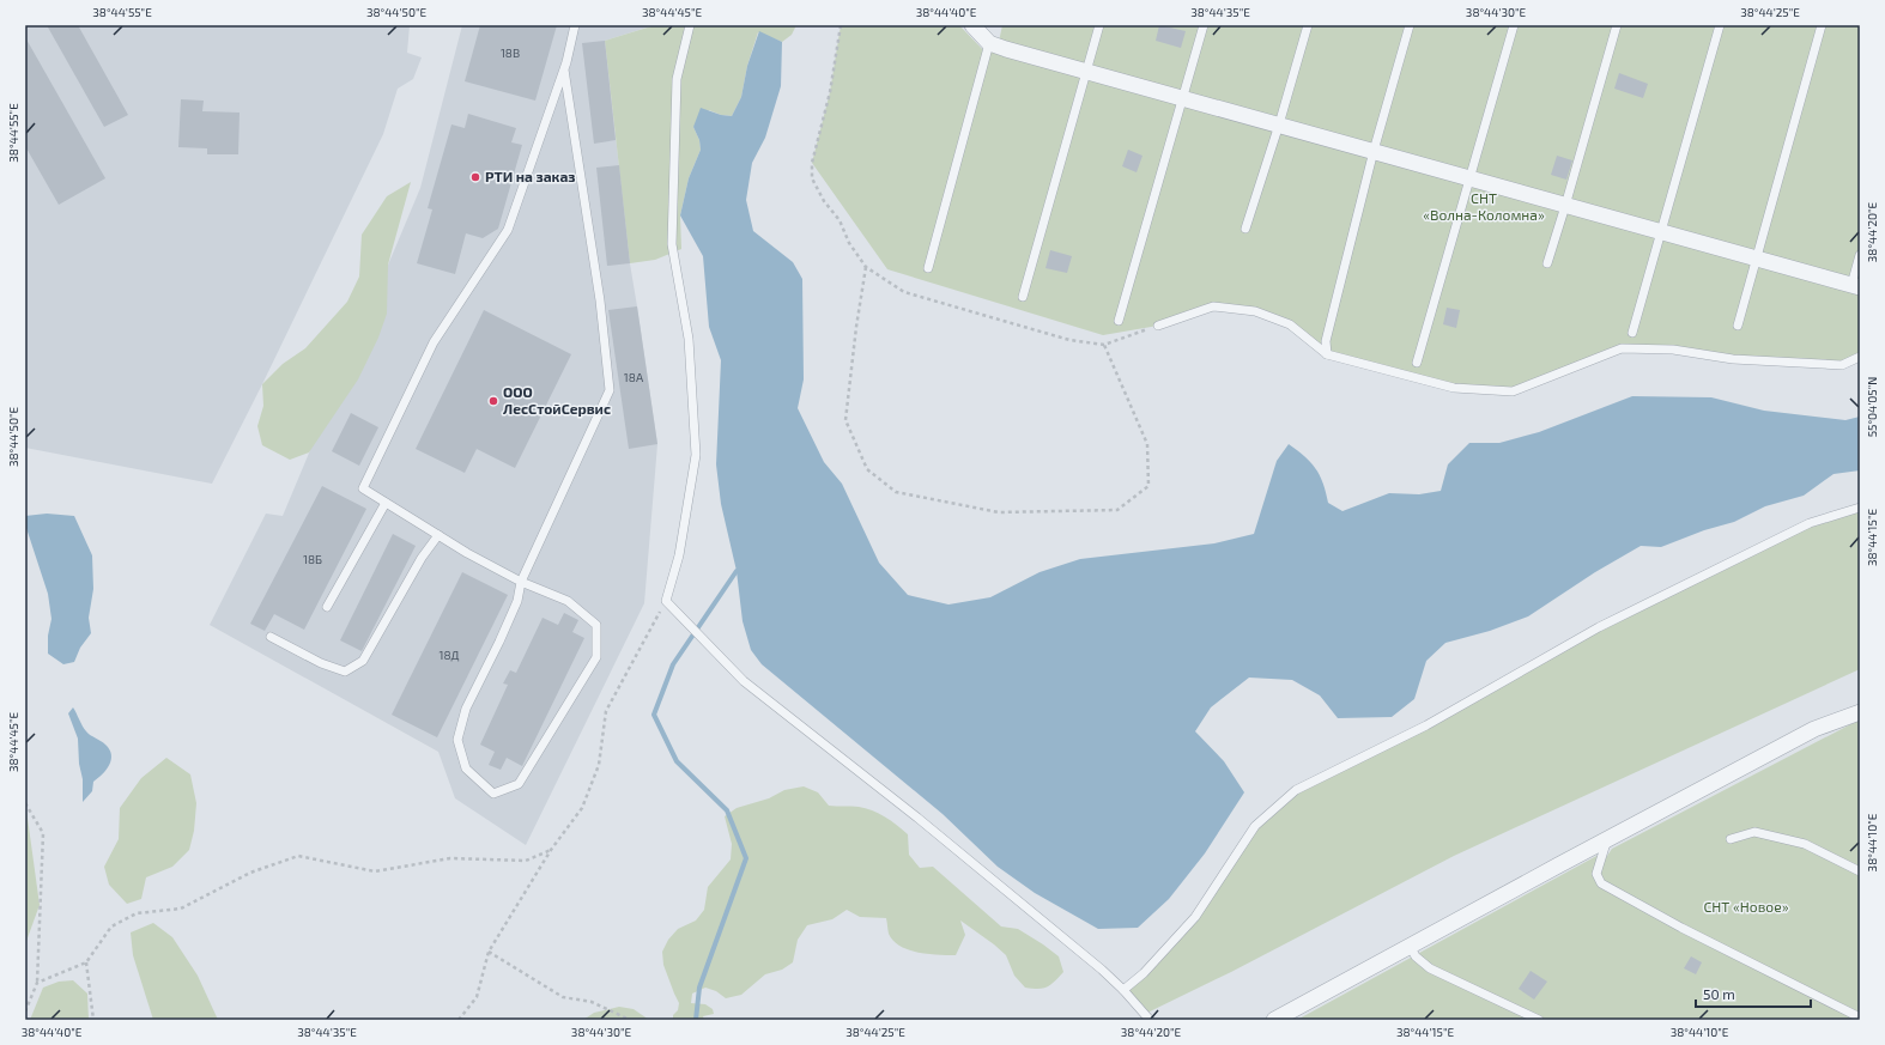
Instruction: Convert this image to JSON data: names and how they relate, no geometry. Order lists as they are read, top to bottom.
{
  "parks": ["СНТ «Волна-Коломна»", "СНТ «Новое»"],
  "places": ["РТИ на заказ", "ООО ЛесСтойСервис"],
  "house_numbers": [
    "18В",
    "18А",
    "18Б",
    "18Д"
  ],
  "scale_bar": "50 m",
  "coordinates": [
    "38°44'55\"E",
    "38°44'50\"E",
    "38°44'45\"E",
    "38°44'40\"E",
    "38°44'35\"E",
    "38°44'30\"E",
    "38°44'25\"E",
    "38°44'20\"E",
    "55°04'05\"N",
    "38°44'15\"E",
    "38°44'10\"E"
  ]
}
